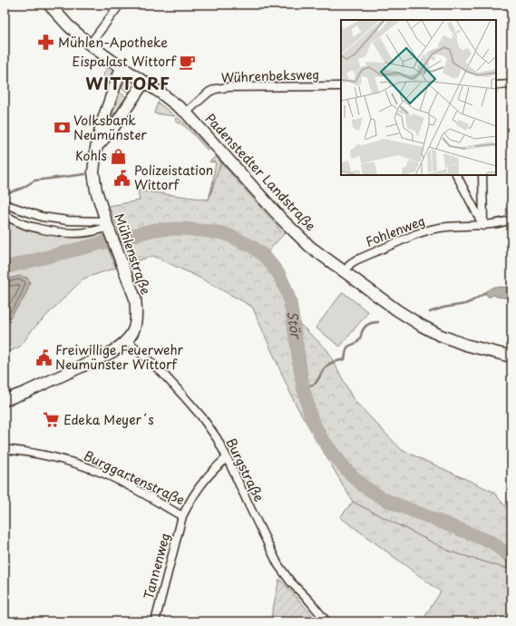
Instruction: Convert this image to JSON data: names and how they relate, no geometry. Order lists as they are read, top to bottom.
{
  "streets": {
    "street": [
      "Wührenbeksweg",
      "Padenstedter Landstraße",
      "Fohlenweg",
      "Mühlenstraße",
      "Burgstraße",
      "Burggartenstraße",
      "Tannenweg"
    ]
  },
  "crossings": [
    ["Wührenbeksweg", "Padenstedter Landstraße"],
    ["Padenstedter Landstraße", "Fohlenweg"],
    ["Mühlenstraße", "Burgstraße"],
    ["Burgstraße", "Burggartenstraße"],
    ["Burggartenstraße", "Tannenweg"]
  ],
  "districts": ["WITTORF"],
  "water": ["Stör"],
  "places": {
    "pharmacy": ["Mühlen-Apotheke"],
    "cafe": ["Eispalast Wittorf"],
    "bank": ["Volksbank Neumünster"],
    "shop": ["Kohls"],
    "public building": ["Polizeistation Wittorf", "Freiwillige Feuerwehr Neumünster Wittorf"],
    "supermarket": ["Edeka Meyer´s"]
  }
}
